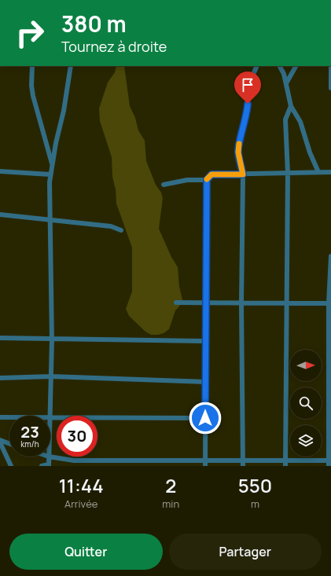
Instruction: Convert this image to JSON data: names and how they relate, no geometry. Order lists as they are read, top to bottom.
{
  "north": "right",
  "page": {
    "turn": ["380 m", "Tournez à droite"],
    "speed": "23 km/h",
    "limit": "30",
    "eta": [
      "11:44",
      "Arrivée",
      "2",
      "min",
      "550",
      "m"
    ],
    "buttons": ["Quitter", "Partager"]
  }
}
